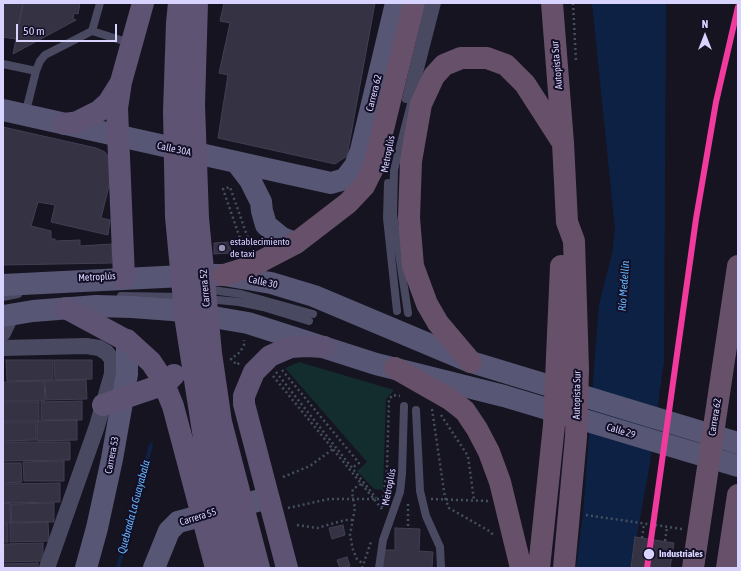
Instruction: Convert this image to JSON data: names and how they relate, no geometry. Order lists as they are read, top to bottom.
{
  "streets": {
    "highway": ["Autopista Sur", "Carrera 62"],
    "main road": [
      "Calle 30A",
      "Calle 30",
      "Carrera 52",
      "Calle 29",
      "Carrera 53",
      "Carrera 55"
    ],
    "lane": ["Metroplús"]
  },
  "crossings": [
    ["Carrera 62", "Calle 30A"],
    ["Metroplús", "Calle 30"]
  ],
  "water": ["Río Medellín", "Quebrada La Guayabala"],
  "places": ["establecimiento de taxi", "Industriales"],
  "scale_bar": "50 m",
  "north": "top"
}
